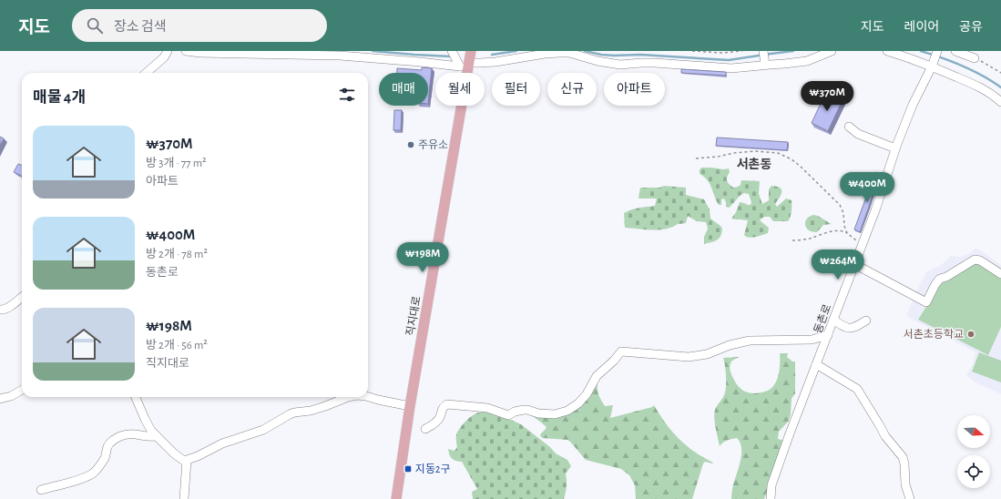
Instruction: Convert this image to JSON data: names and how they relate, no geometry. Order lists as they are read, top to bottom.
{
  "streets": {
    "main road": ["직지대로"],
    "street": ["동촌로"]
  },
  "districts": ["서촌동"],
  "places": {
    "other": ["주유소", "서촌초등학교"],
    "transit": ["지동2구"]
  },
  "north": "right",
  "page": {
    "header": "지도",
    "search": "장소 검색",
    "nav": ["지도", "레이어", "공유"],
    "chip": [
      "매매",
      "월세",
      "필터",
      "신규",
      "아파트"
    ],
    "heading": "매물 4개",
    "price": [
      "₩370M",
      "₩400M",
      "₩198M",
      "₩264M"
    ],
    "list": [
      {
        "name": "₩370M",
        "note": "방 3개 · 77 m² · 아파트"
      },
      {
        "name": "₩400M",
        "note": "방 2개 · 78 m² · 동촌로"
      },
      {
        "name": "₩198M",
        "note": "방 2개 · 56 m² · 직지대로"
      }
    ]
  }
}
